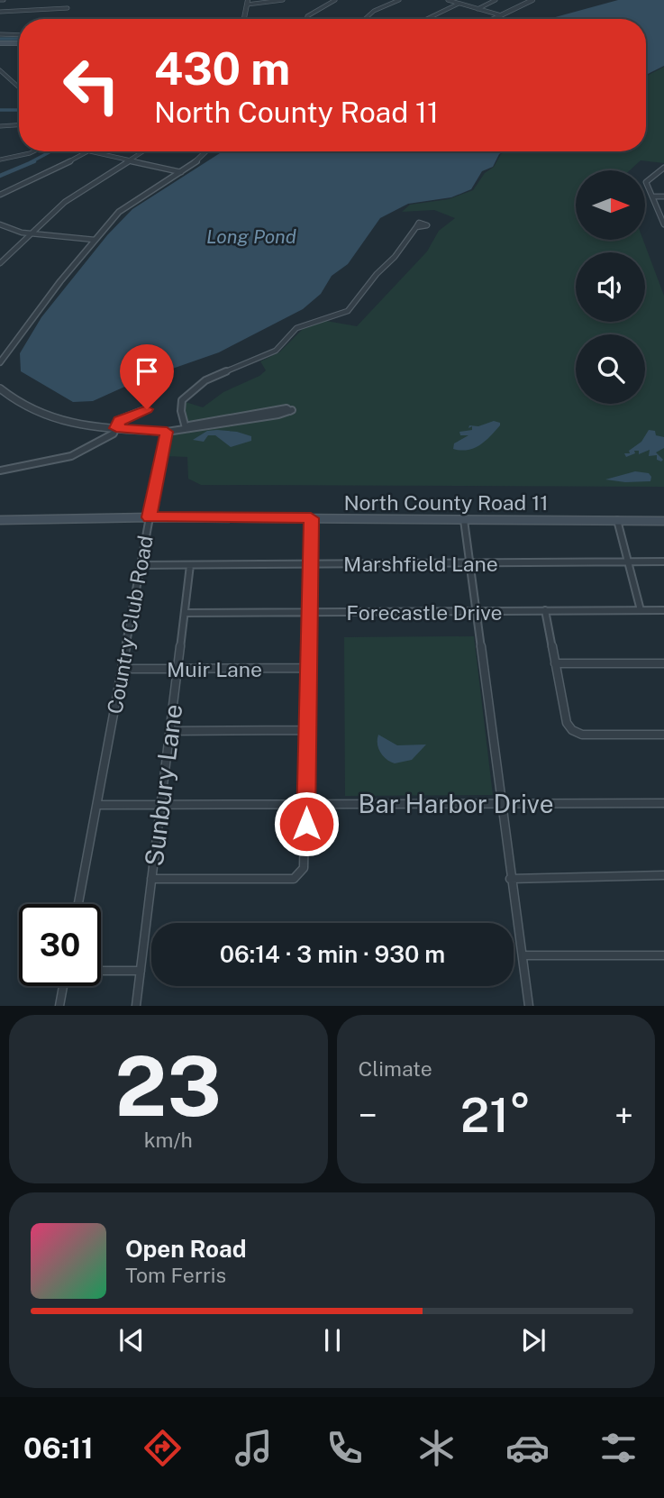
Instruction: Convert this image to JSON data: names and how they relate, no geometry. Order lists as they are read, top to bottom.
{
  "streets": {
    "main road": ["North County Road 11"],
    "street": [
      "Marshfield Lane",
      "Forecastle Drive",
      "Country Club Road",
      "Muir Lane",
      "Sunbury Lane",
      "Bar Harbor Drive"
    ]
  },
  "crossings": [
    ["North County Road 11", "Country Club Road"],
    ["Marshfield Lane", "Country Club Road"],
    ["Marshfield Lane", "Sunbury Lane"],
    ["Forecastle Drive", "Sunbury Lane"],
    ["Country Club Road", "Muir Lane"],
    ["Country Club Road", "Bar Harbor Drive"],
    ["Muir Lane", "Sunbury Lane"],
    ["Sunbury Lane", "Bar Harbor Drive"]
  ],
  "water": ["Long Pond"],
  "north": "right",
  "page": {
    "turn": ["430 m", "North County Road 11"],
    "limit": "30",
    "trip": "06:14 · 3 min · 930 m",
    "tile": [
      ["23", "km/h"],
      "Climate"
    ],
    "heat": ["−", "21°", "+"],
    "song": ["Open Road", "Tom Ferris"],
    "tabs": "06:11"
  }
}
